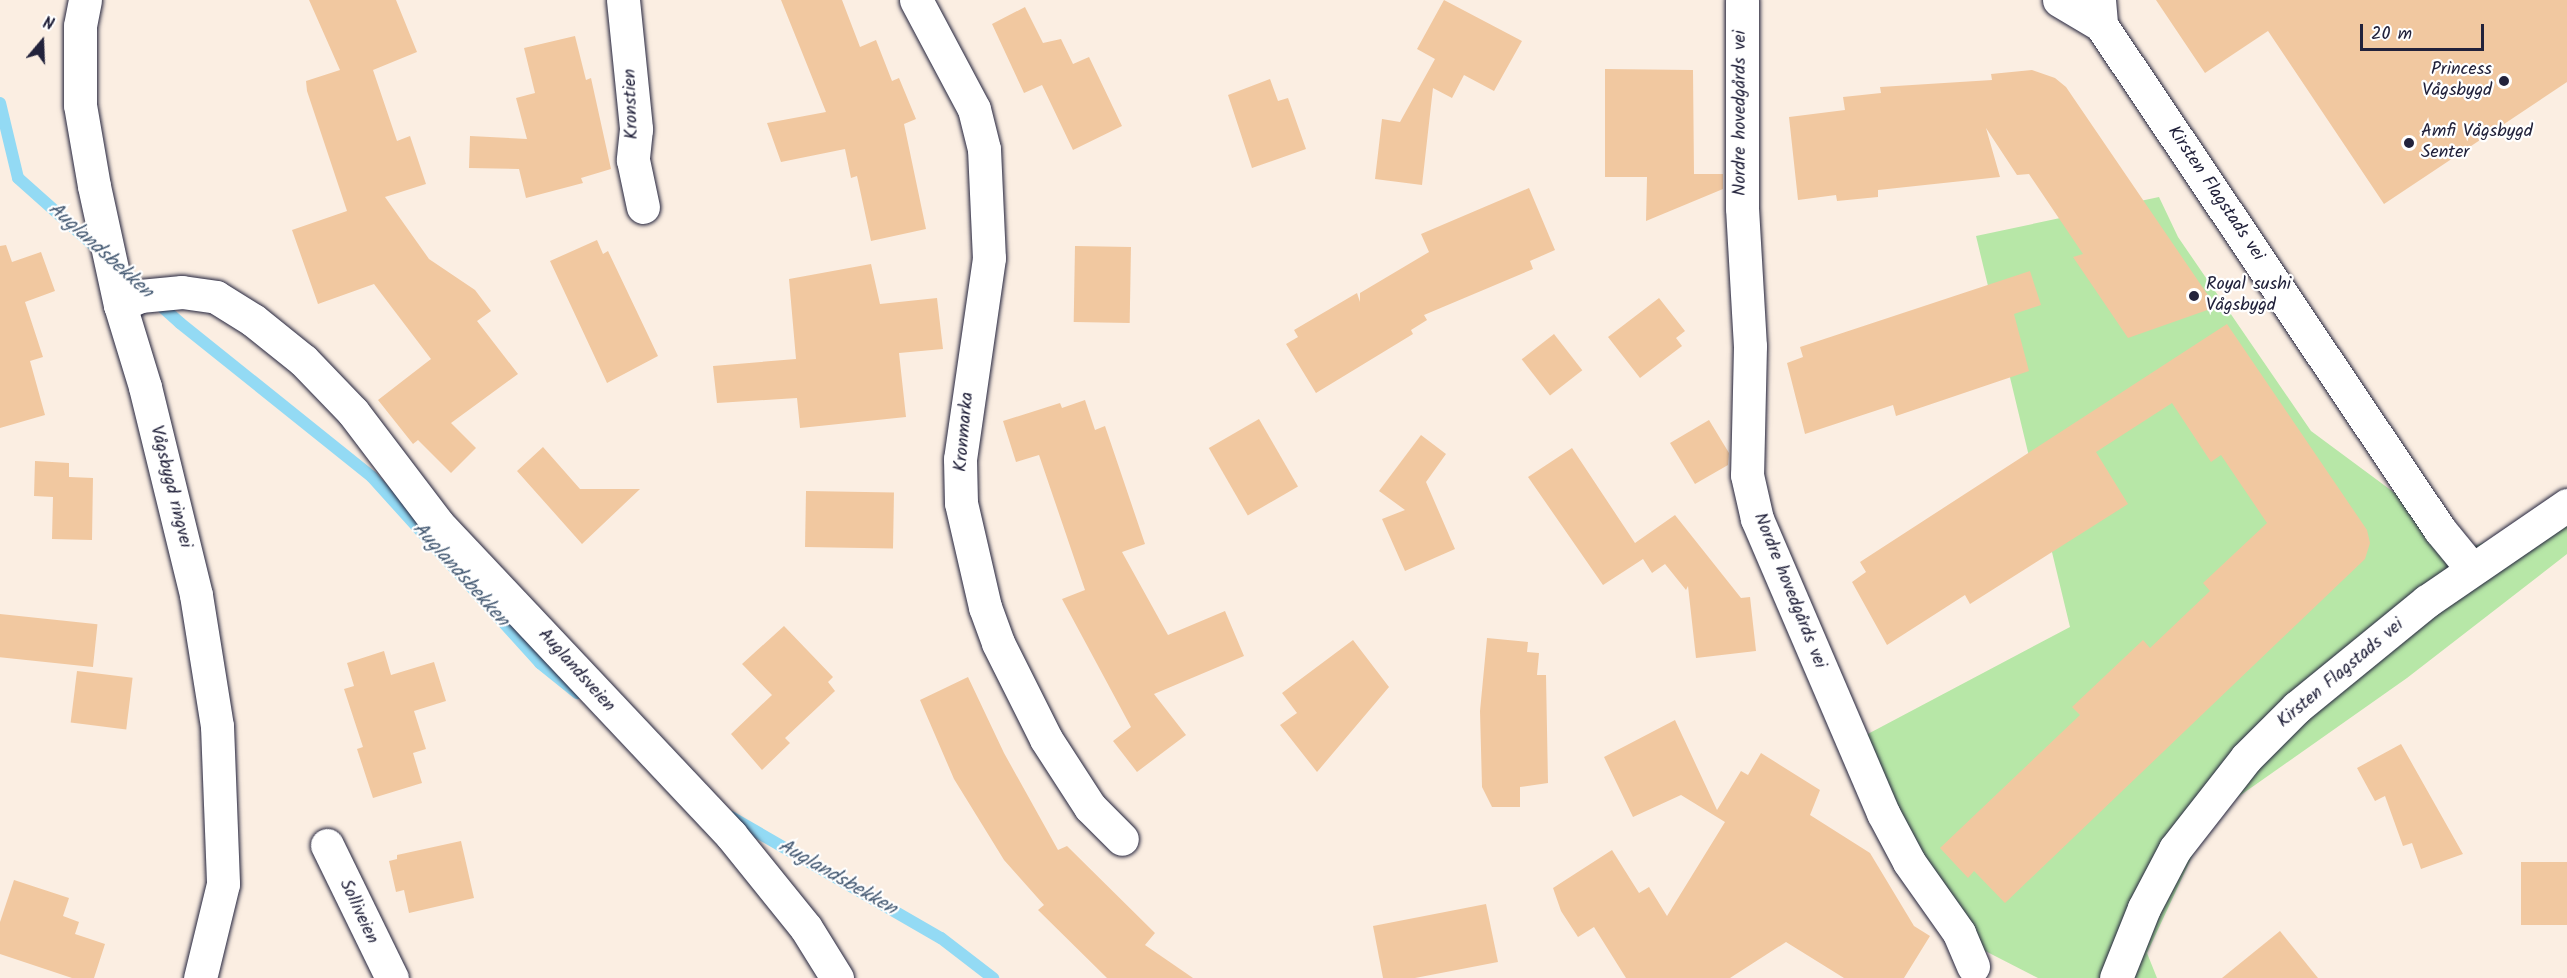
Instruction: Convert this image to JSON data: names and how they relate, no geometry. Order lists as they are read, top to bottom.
{
  "streets": {
    "street": [
      "Kronstien",
      "Nordre hovedgårds vei",
      "Kirsten Flagstads vei",
      "Kronmarka",
      "Vågsbygd ringvei",
      "Auglandsveien",
      "Solliveien"
    ]
  },
  "crossings": [
    ["Vågsbygd ringvei", "Auglandsveien"]
  ],
  "water": ["Auglandsbekken"],
  "places": ["Princess Vågsbygd", "Amfi Vågsbygd Senter", "Royal sushi Vågsbygd"],
  "scale_bar": "20 m",
  "north": "top"
}
